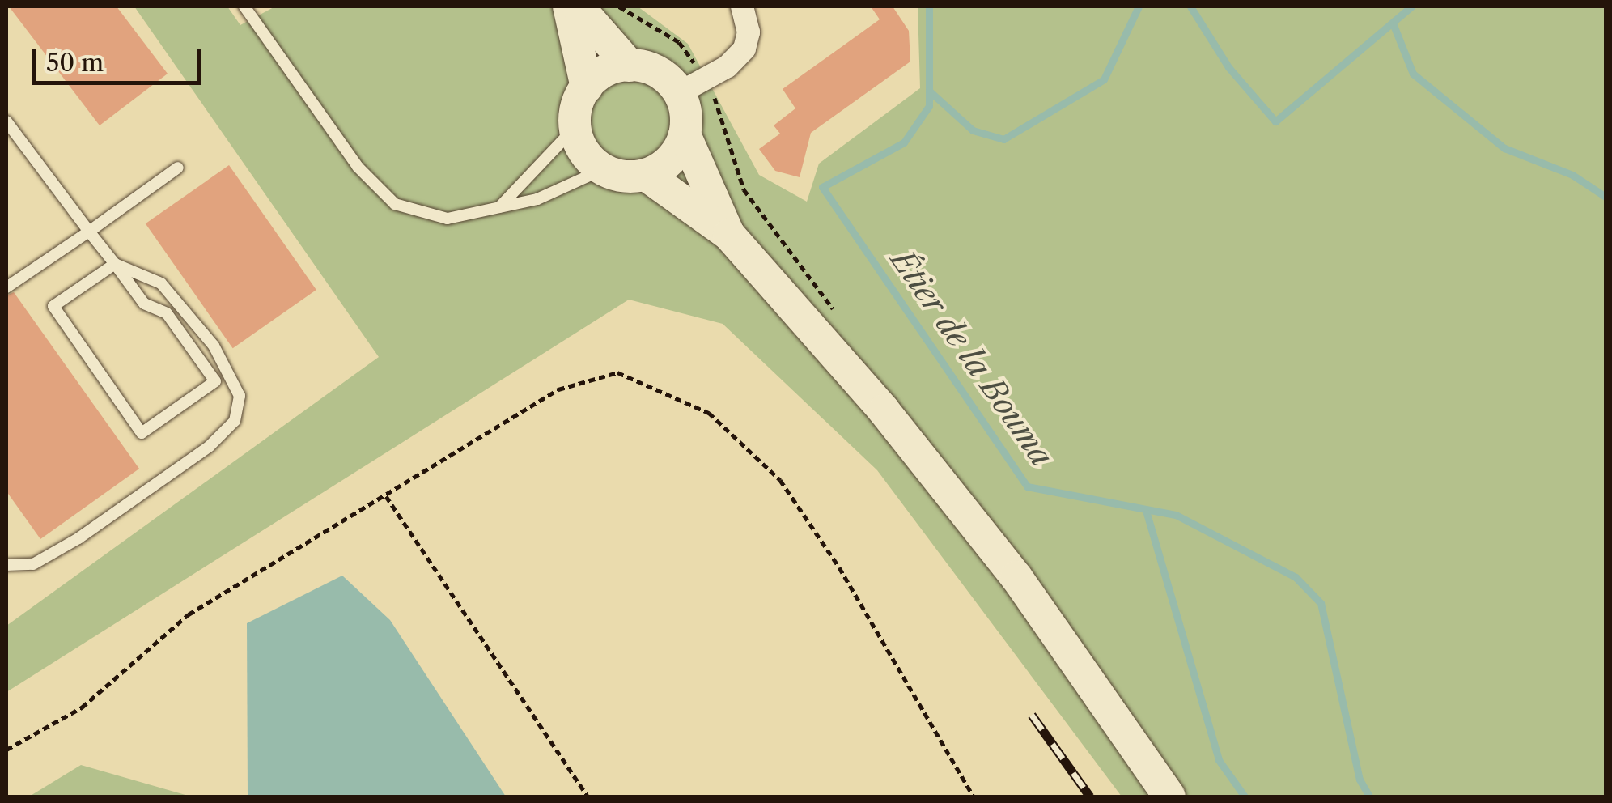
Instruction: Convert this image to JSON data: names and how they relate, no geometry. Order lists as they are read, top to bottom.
{
  "water": ["Étier de la Bouma"],
  "scale_bar": "50 m"
}
